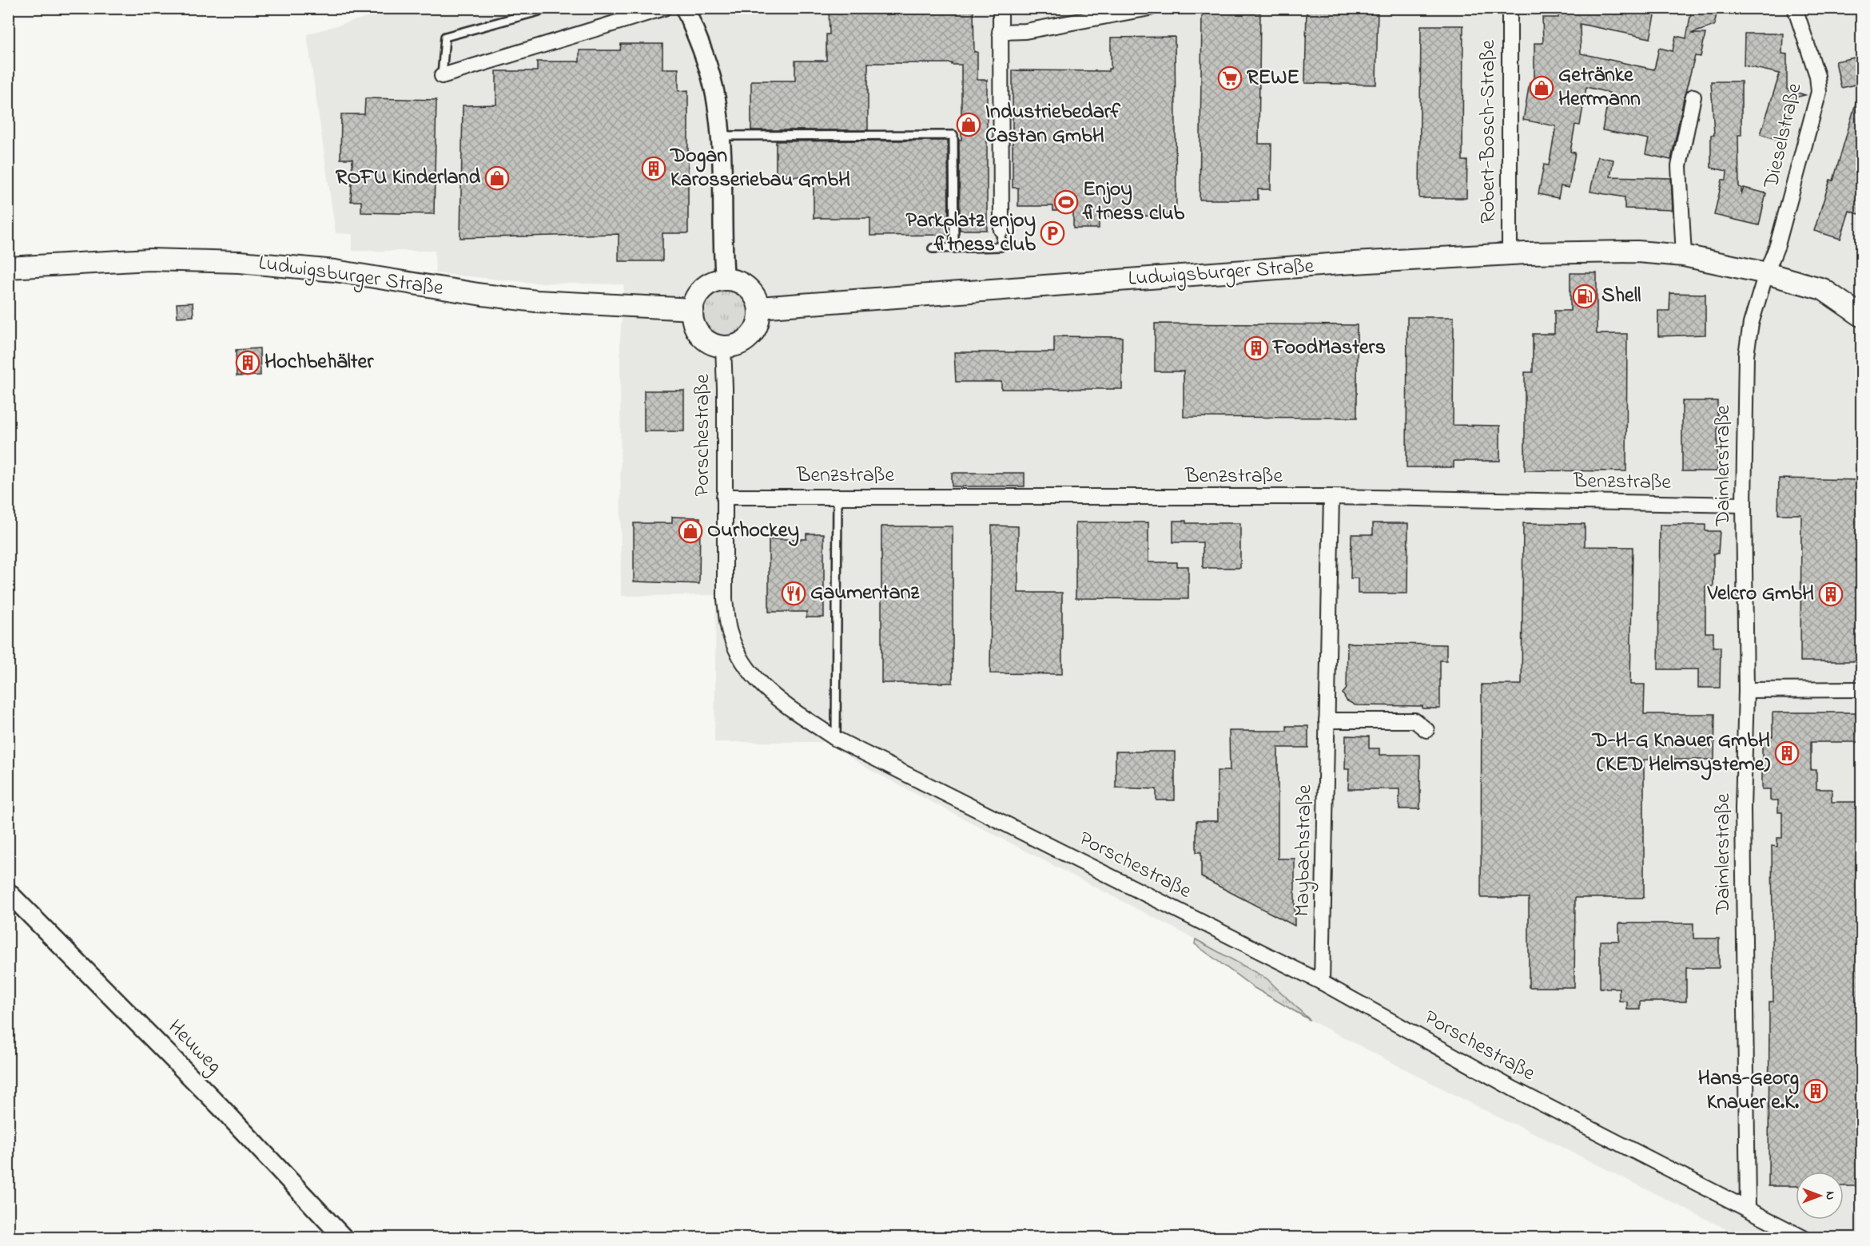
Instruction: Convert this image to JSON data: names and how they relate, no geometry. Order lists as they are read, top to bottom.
{
  "streets": {
    "main road": ["Ludwigsburger Straße"],
    "street": [
      "Robert-Bosch-Straße",
      "Dieselstraße",
      "Porschestraße",
      "Daimlerstraße",
      "Benzstraße",
      "Maybachstraße",
      "Heuweg"
    ]
  },
  "crossings": [
    ["Robert-Bosch-Straße", "Ludwigsburger Straße"],
    ["Dieselstraße", "Ludwigsburger Straße"],
    ["Dieselstraße", "Daimlerstraße"],
    ["Ludwigsburger Straße", "Porschestraße"],
    ["Ludwigsburger Straße", "Daimlerstraße"],
    ["Porschestraße", "Daimlerstraße"],
    ["Porschestraße", "Benzstraße"],
    ["Porschestraße", "Maybachstraße"],
    ["Daimlerstraße", "Benzstraße"],
    ["Benzstraße", "Maybachstraße"]
  ],
  "places": {
    "supermarket": ["REWE"],
    "shop": [
      "Getränke Herrmann",
      "Industriebedarf Castan GmbH",
      "ROFU Kinderland",
      "Ourhockey"
    ],
    "building": [
      "Dogan Karosseriebau GmbH",
      "FoodMasters",
      "Hochbehälter",
      "Velcro GmbH",
      "D-H-G Knauer GmbH (KED Helmsysteme)",
      "Hans-Georg Knauer e.K."
    ],
    "sports": ["Enjoy fitness club"],
    "parking": ["Parkplatz enjoy fitness club"],
    "fuel station": ["Shell"],
    "restaurant": ["Gaumentanz"]
  },
  "north": "right"
}
